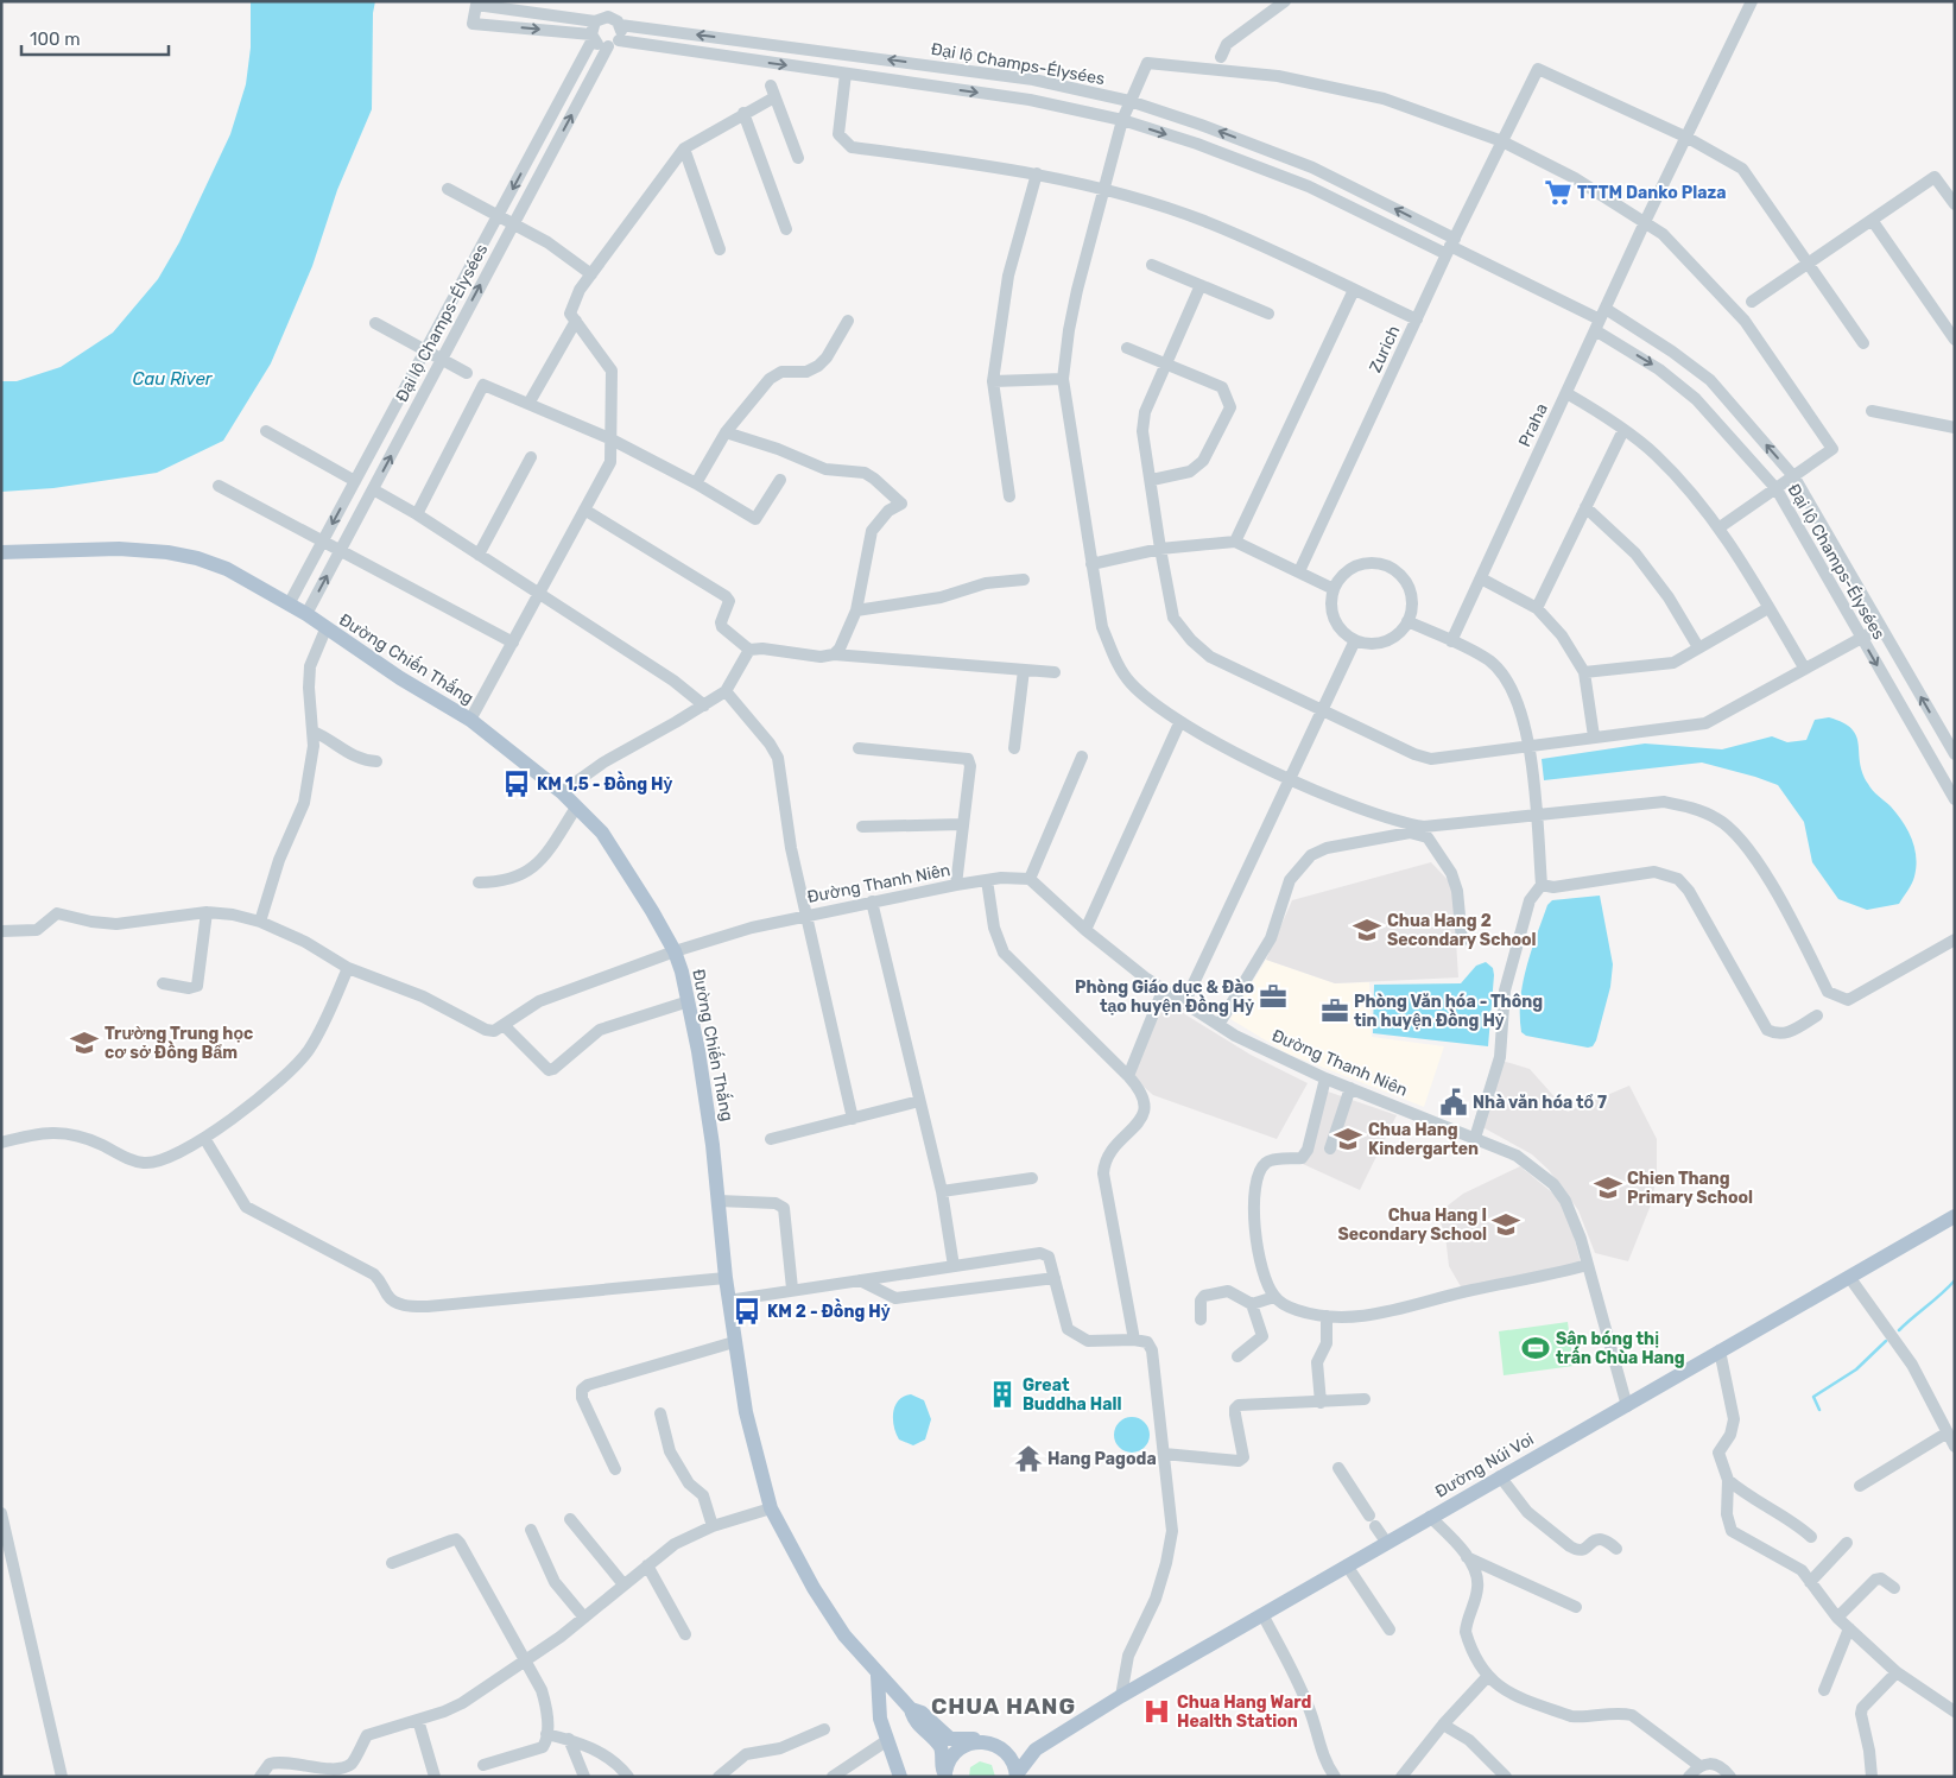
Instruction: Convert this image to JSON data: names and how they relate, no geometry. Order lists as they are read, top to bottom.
{
  "streets": {
    "main road": ["Đường Chiến Thắng", "Đường Núi Voi"],
    "street": [
      "Đại lộ Champs-Élysées",
      "Zurich",
      "Praha",
      "Đường Thanh Niên"
    ]
  },
  "crossings": [
    ["Đại lộ Champs-Élysées", "Zurich"],
    ["Đại lộ Champs-Élysées", "Praha"],
    ["Đại lộ Champs-Élysées", "Đường Chiến Thắng"],
    ["Zurich", "Praha"],
    ["Đường Chiến Thắng", "Đường Thanh Niên"],
    ["Đường Thanh Niên", "Đường Núi Voi"]
  ],
  "districts": ["CHUA HANG"],
  "water": ["Cau River"],
  "places": {
    "supermarket": ["TTTM Danko Plaza"],
    "bus stop": ["KM 1,5 - Đồng Hỷ", "KM 2 - Đồng Hỷ"],
    "school or university": [
      "Chua Hang 2 Secondary School",
      "Trường Trung học cơ sở Đồng Bẩm",
      "Chua Hang Kindergarten",
      "Chien Thang Primary School",
      "Chua Hang I Secondary School"
    ],
    "office": ["Phòng Giáo dục & Đào tạo huyện Đồng Hỷ", "Phòng Văn hóa - Thông tin huyện Đồng Hỷ"],
    "public building": ["Nhà văn hóa tổ 7"],
    "sports": ["Sân bóng thị trấn Chùa Hang"],
    "building": ["Great Buddha Hall"],
    "temple": ["Hang Pagoda"],
    "hospital": ["Chua Hang Ward Health Station"]
  },
  "scale_bar": "100 m"
}
